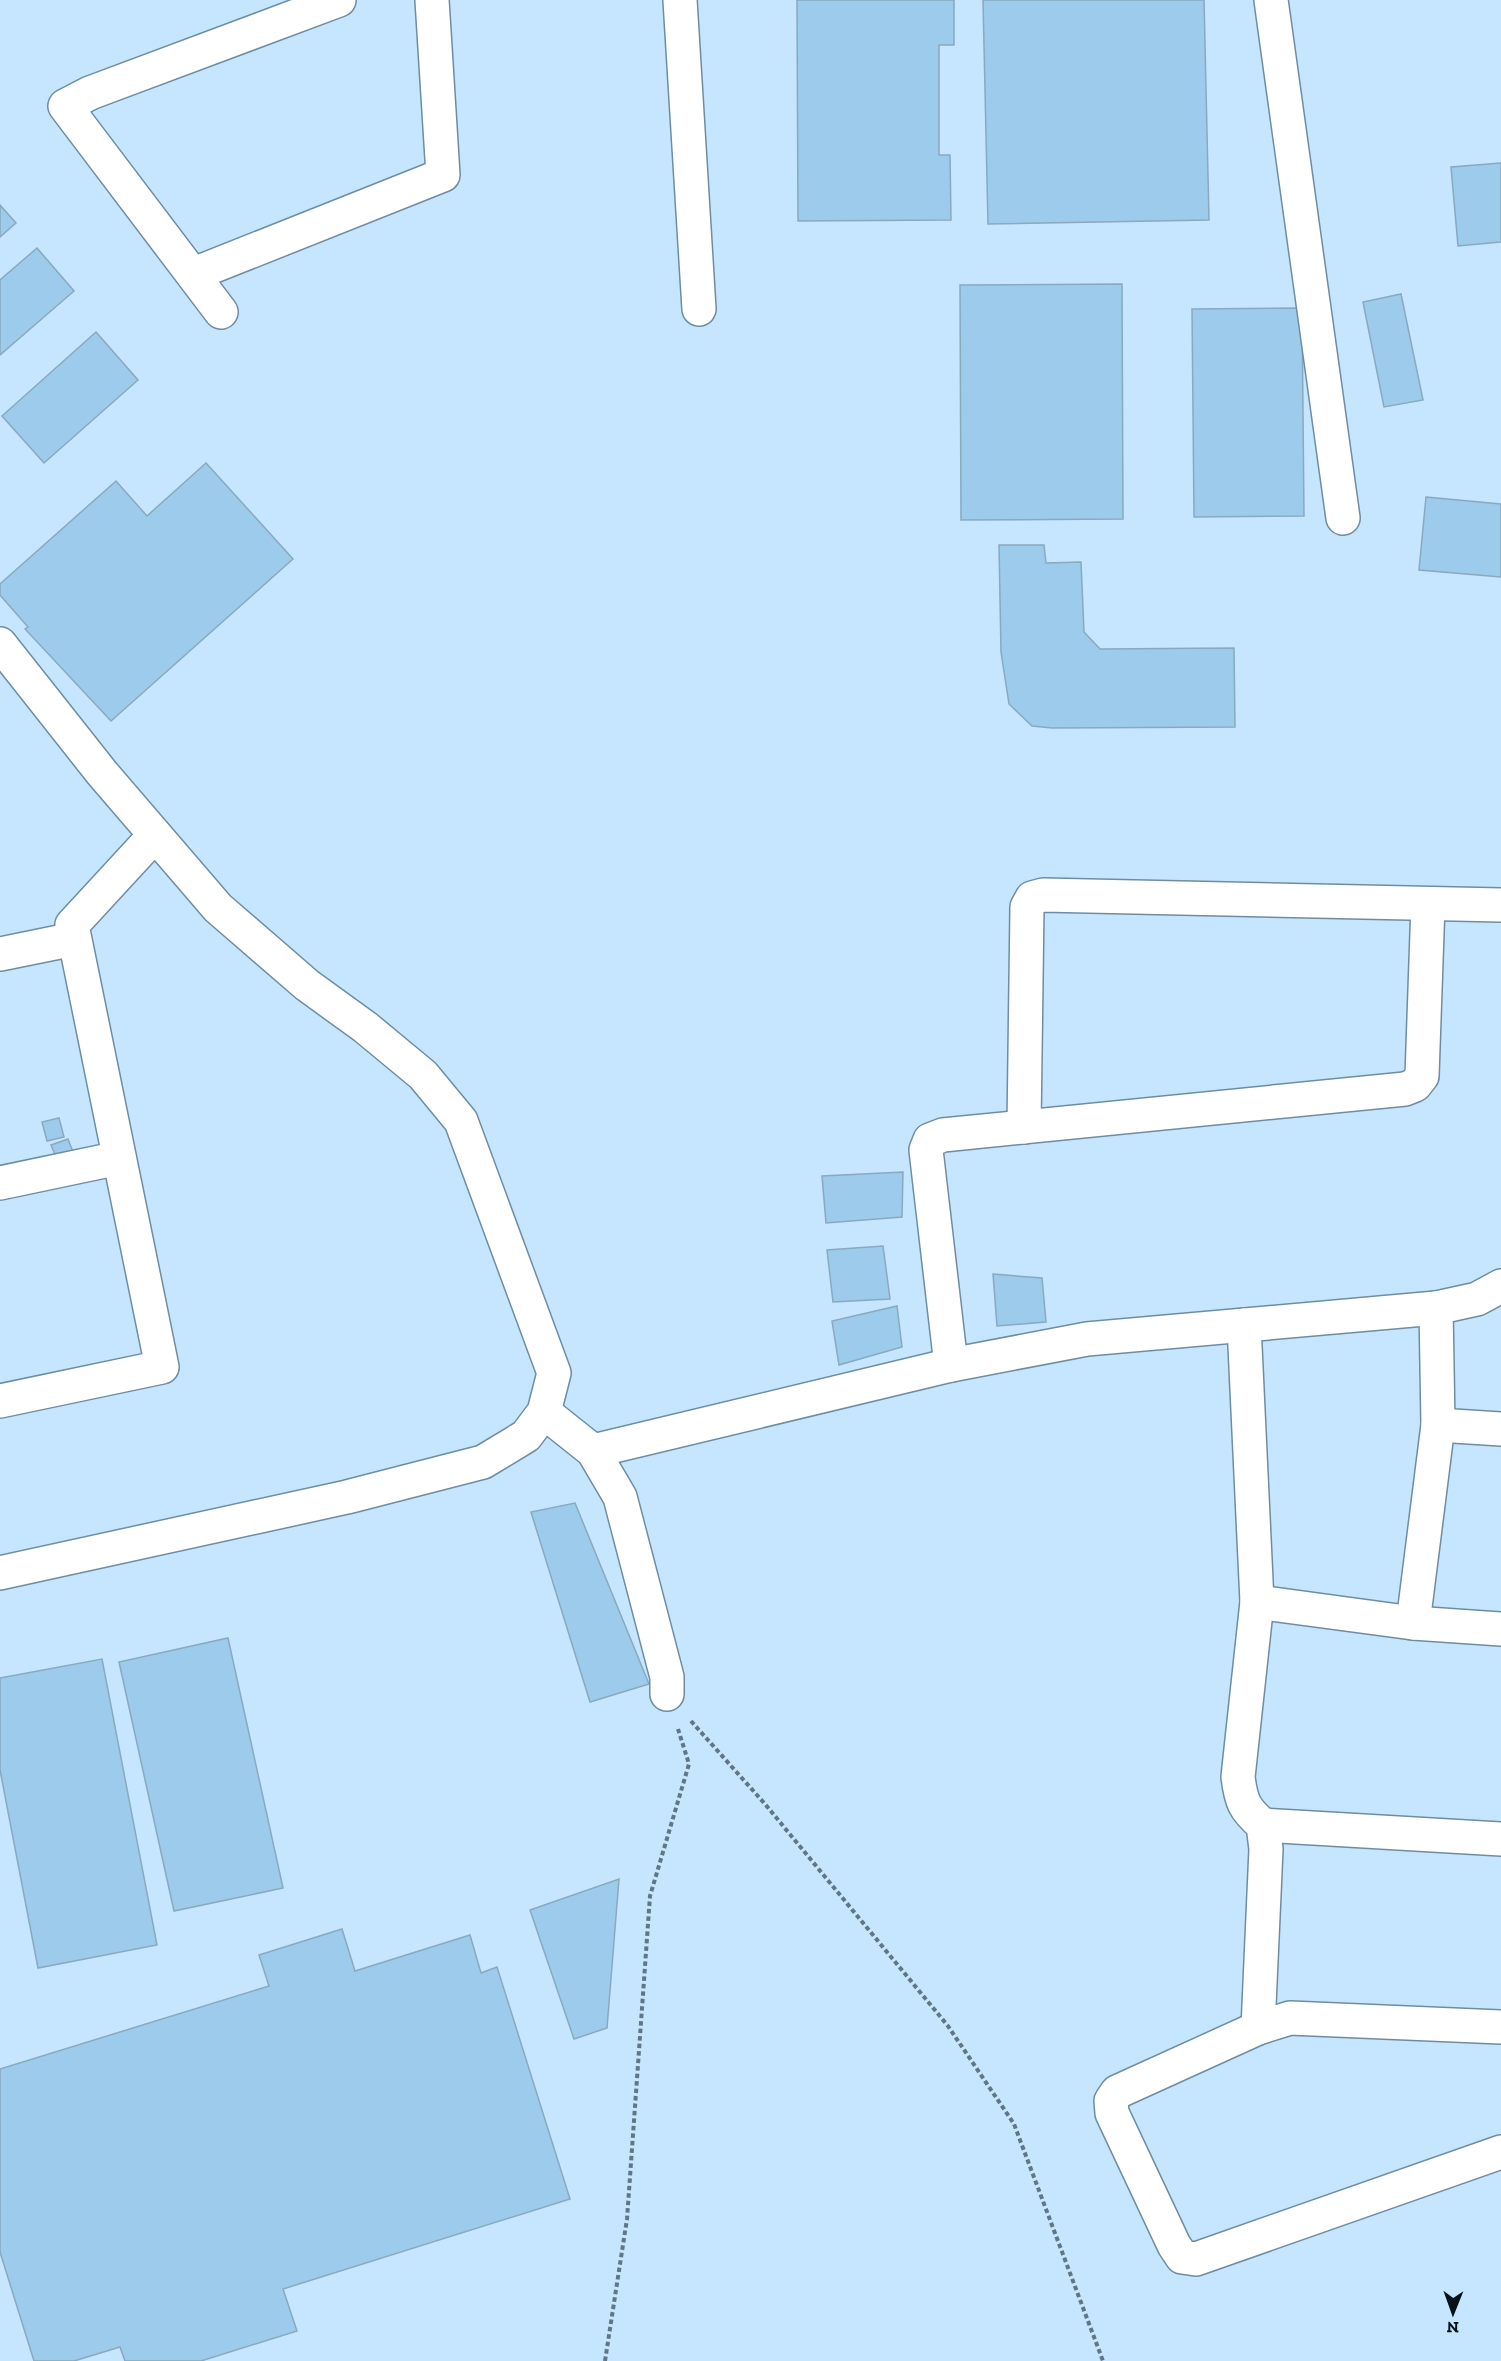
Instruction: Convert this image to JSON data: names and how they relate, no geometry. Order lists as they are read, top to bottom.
{
  "north": "bottom"
}
